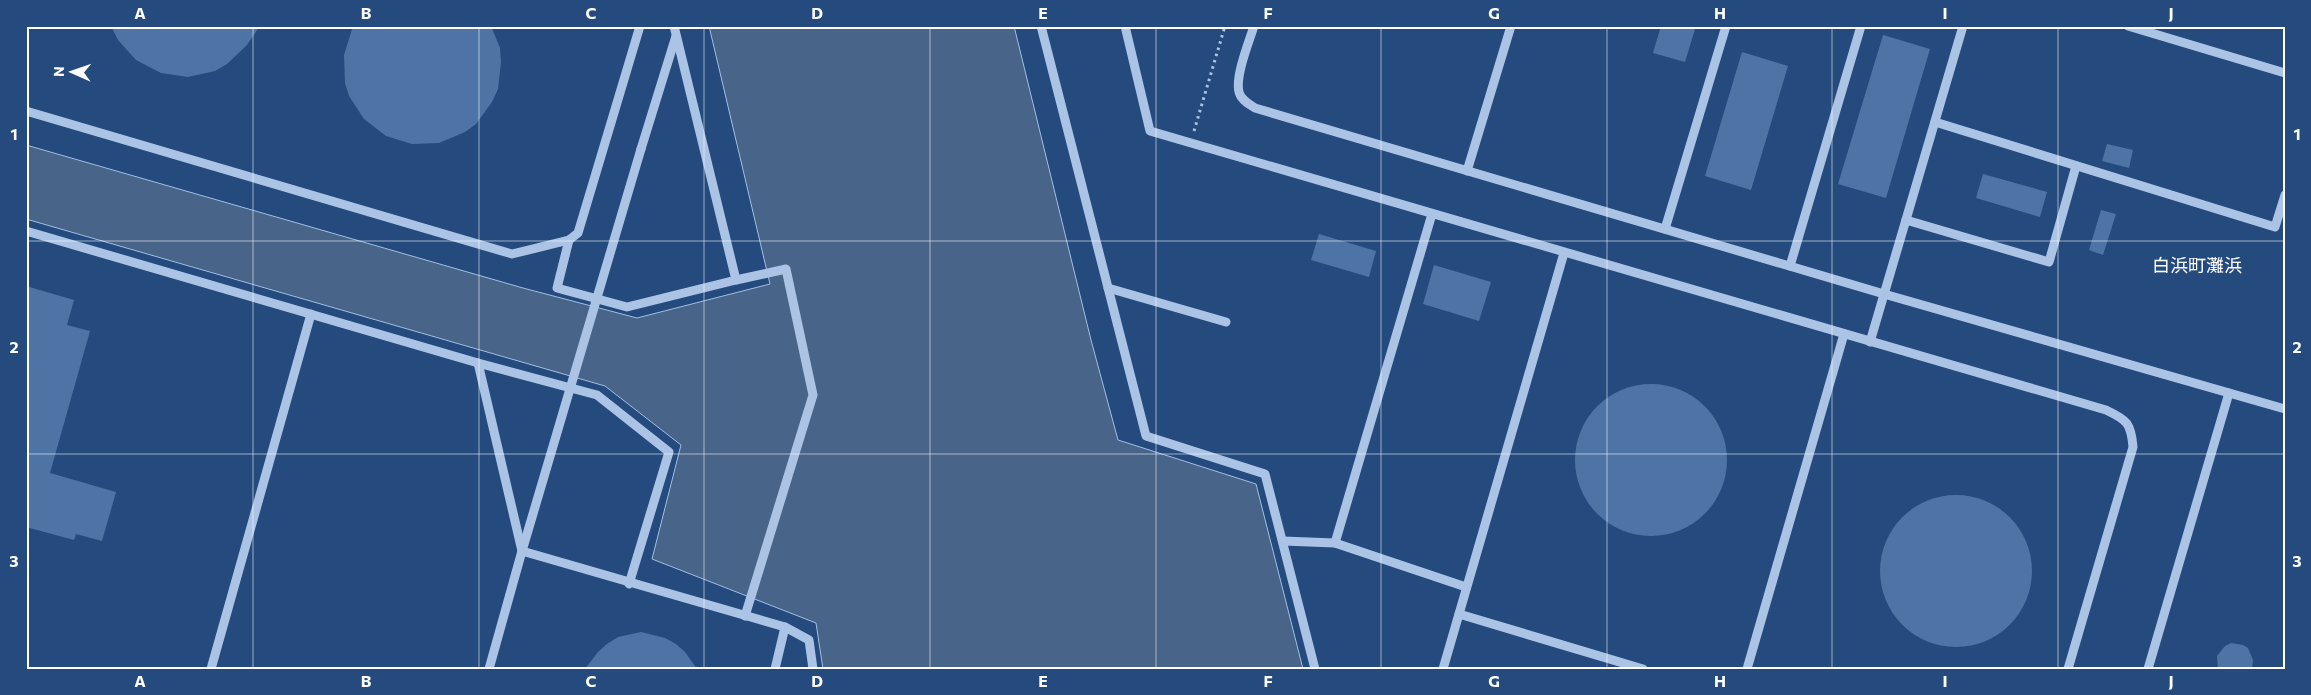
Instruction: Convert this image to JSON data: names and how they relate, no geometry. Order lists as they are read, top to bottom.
{
  "districts": ["白浜町灘浜"],
  "north": "left",
  "grid": {
    "columns": [
      "A",
      "B",
      "C",
      "D",
      "E",
      "F",
      "G",
      "H",
      "I",
      "J"
    ],
    "rows": ["1", "2", "3"]
  }
}
